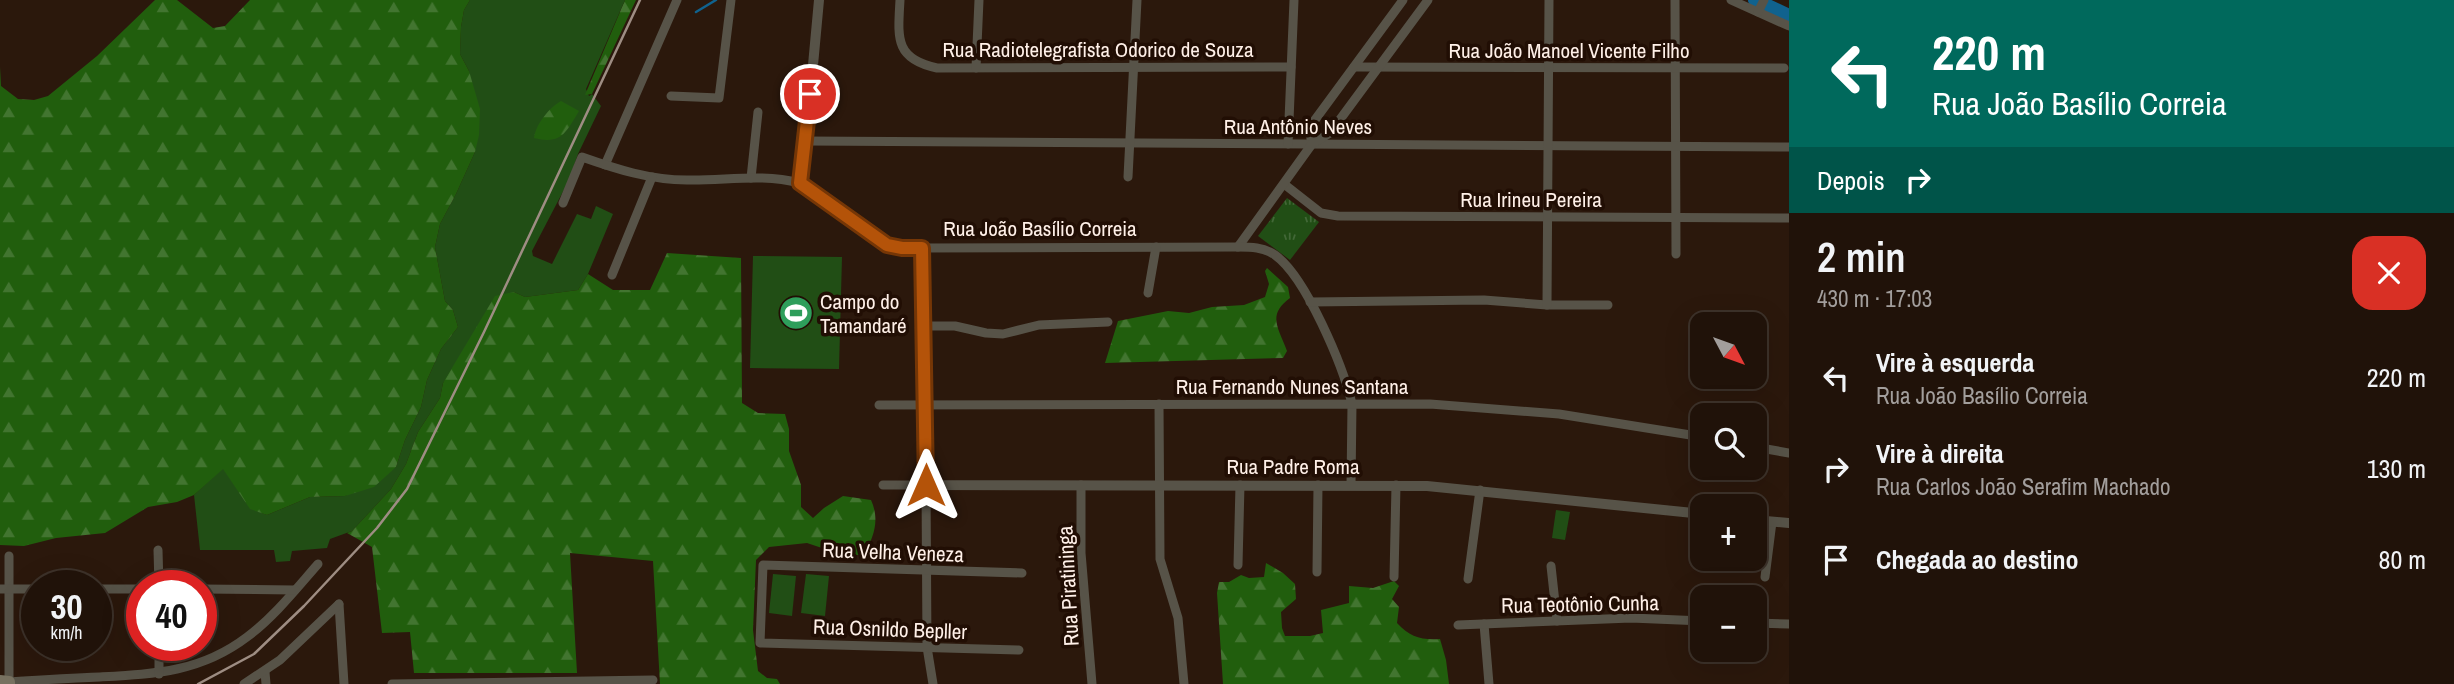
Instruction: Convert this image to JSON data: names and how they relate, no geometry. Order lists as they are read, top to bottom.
{
  "streets": {
    "street": [
      "Rua Radiotelegrafista Odorico de Souza",
      "Rua João Manoel Vicente Filho",
      "Rua Antônio Neves",
      "Rua Irineu Pereira",
      "Rua João Basílio Correia",
      "Rua Fernando Nunes Santana",
      "Rua Padre Roma",
      "Rua Velha Veneza",
      "Rua Piratininga",
      "Rua Teotônio Cunha",
      "Rua Osnildo Bepller"
    ]
  },
  "crossings": [
    ["Rua João Basílio Correia", "Rua Fernando Nunes Santana"],
    ["Rua João Basílio Correia", "Rua Padre Roma"],
    ["Rua Padre Roma", "Rua Piratininga"],
    ["Rua Velha Veneza", "Rua Osnildo Bepller"]
  ],
  "places": {
    "sports": ["Campo do Tamandaré"]
  },
  "north": "bottom right",
  "page": {
    "turn": ["220 m", "Rua João Basílio Correia"],
    "then": "Depois",
    "heading": ["2 min", "430 m · 17:03"],
    "map_buttons": ["+", "−"],
    "list": [
      {
        "name": "Vire à esquerda",
        "note": "Rua João Basílio Correia",
        "value": "220 m"
      },
      {
        "name": "Vire à direita",
        "note": "Rua Carlos João Serafim Machado",
        "value": "130 m"
      },
      {
        "name": "Chegada ao destino",
        "value": "80 m"
      }
    ],
    "speed": "30 km/h",
    "limit": "40"
  }
}
